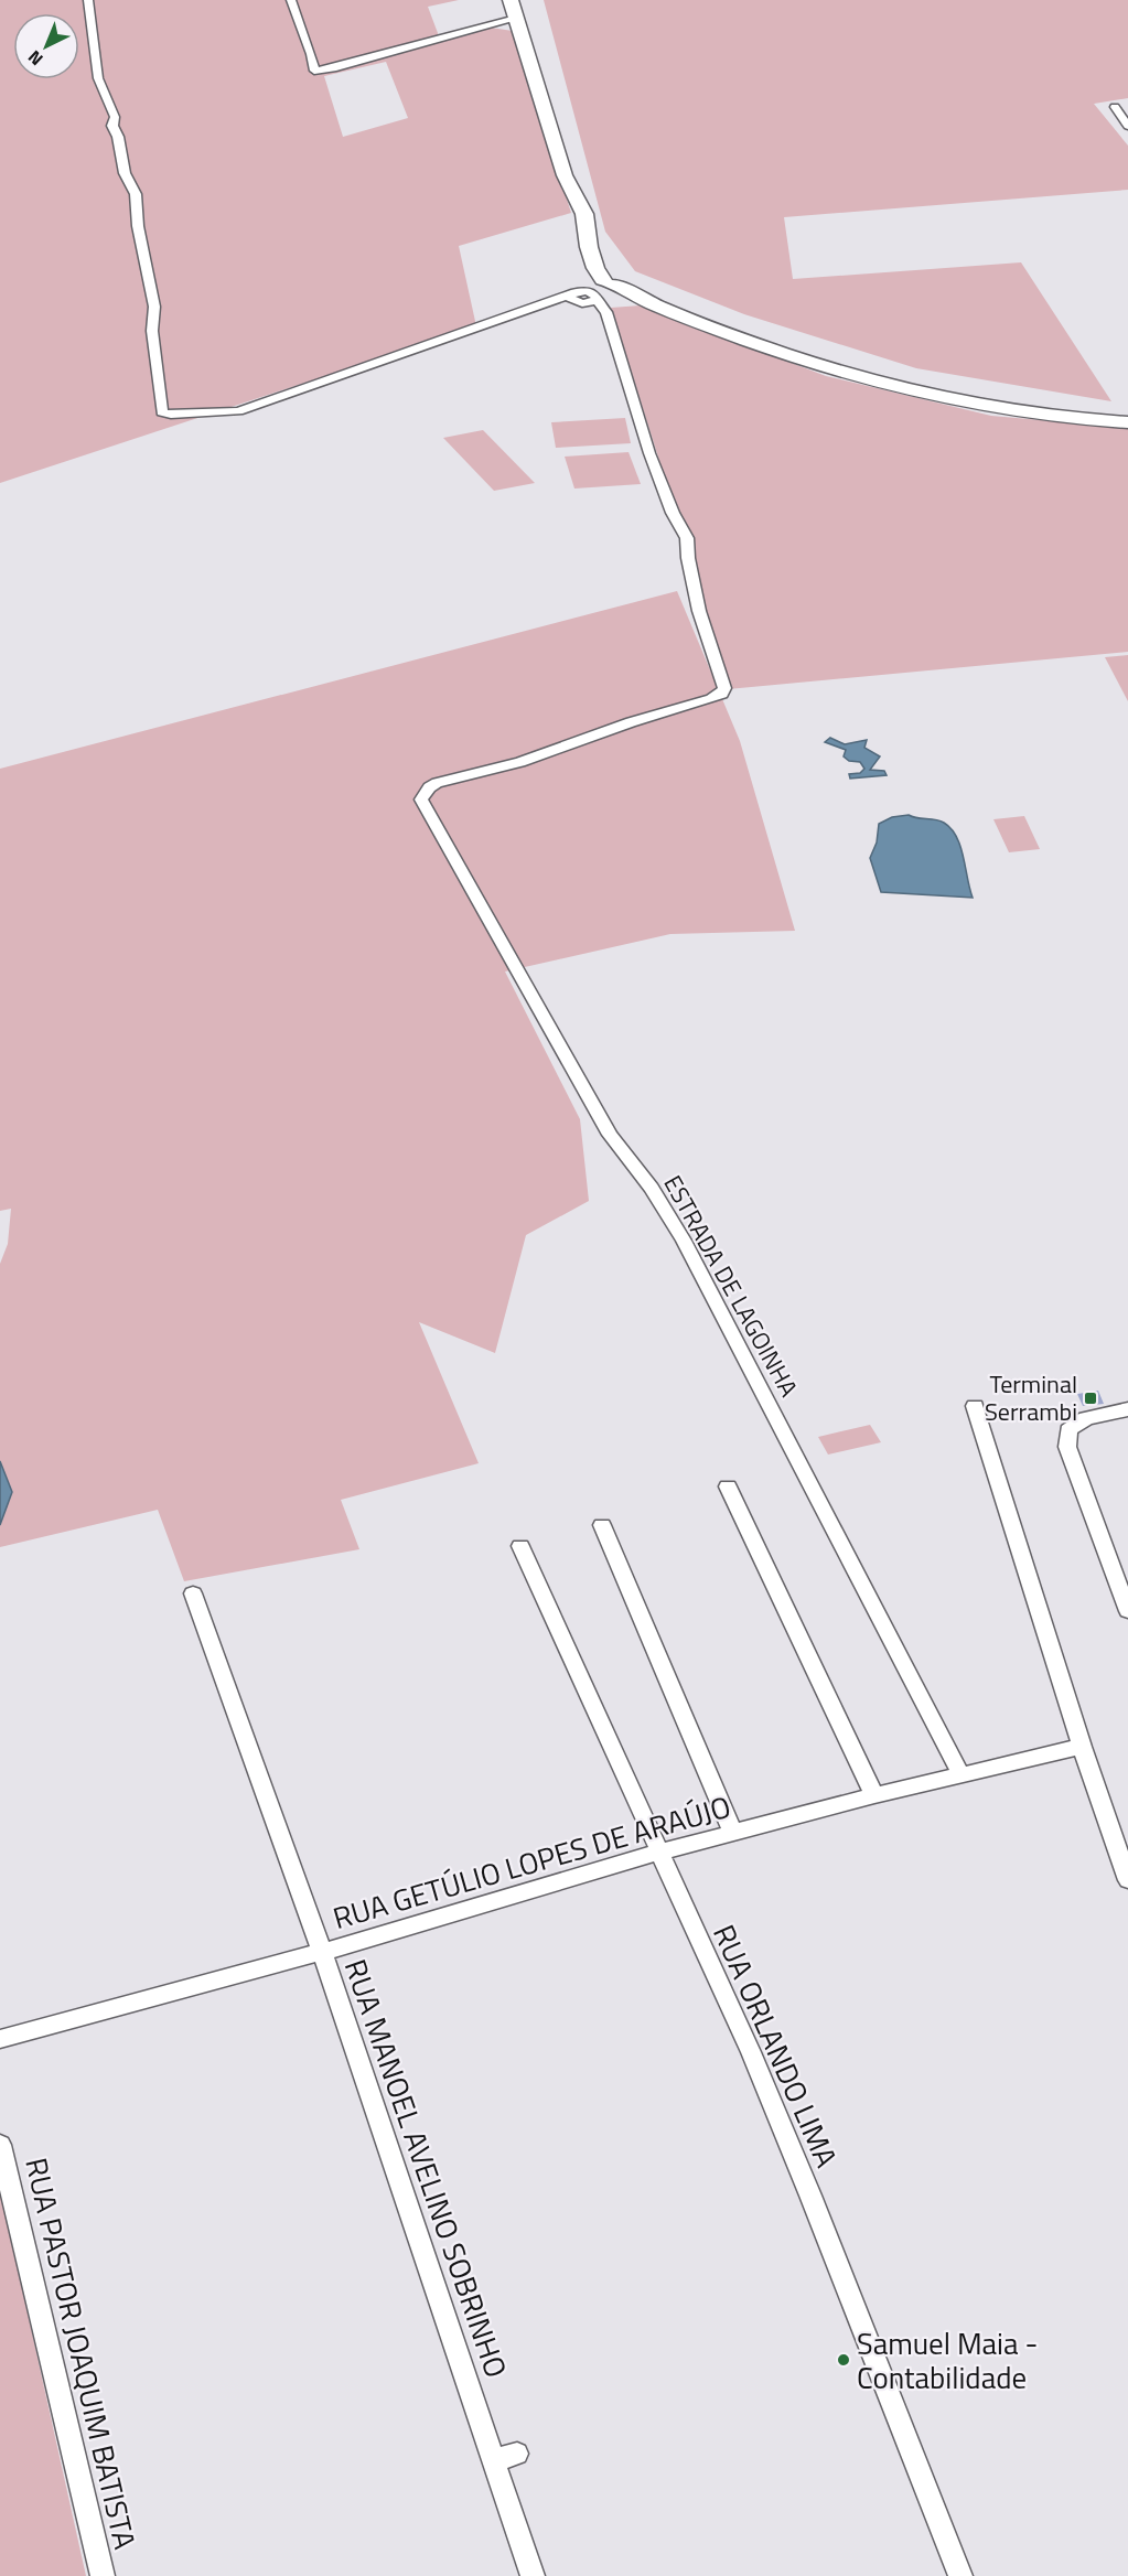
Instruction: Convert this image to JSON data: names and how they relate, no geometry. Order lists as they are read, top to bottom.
{
  "streets": {
    "street": [
      "ESTRADA DE LAGOINHA",
      "RUA GETÚLIO LOPES DE ARAÚJO",
      "RUA ORLANDO LIMA",
      "RUA MANOEL AVELINO SOBRINHO",
      "RUA PASTOR JOAQUIM BATISTA"
    ]
  },
  "crossings": [
    ["ESTRADA DE LAGOINHA", "RUA GETÚLIO LOPES DE ARAÚJO"],
    ["RUA GETÚLIO LOPES DE ARAÚJO", "RUA ORLANDO LIMA"],
    ["RUA GETÚLIO LOPES DE ARAÚJO", "RUA MANOEL AVELINO SOBRINHO"]
  ],
  "places": {
    "transit": ["Terminal Serrambi"],
    "other": ["Samuel Maia - Contabilidade"]
  },
  "north": "bottom left"
}
